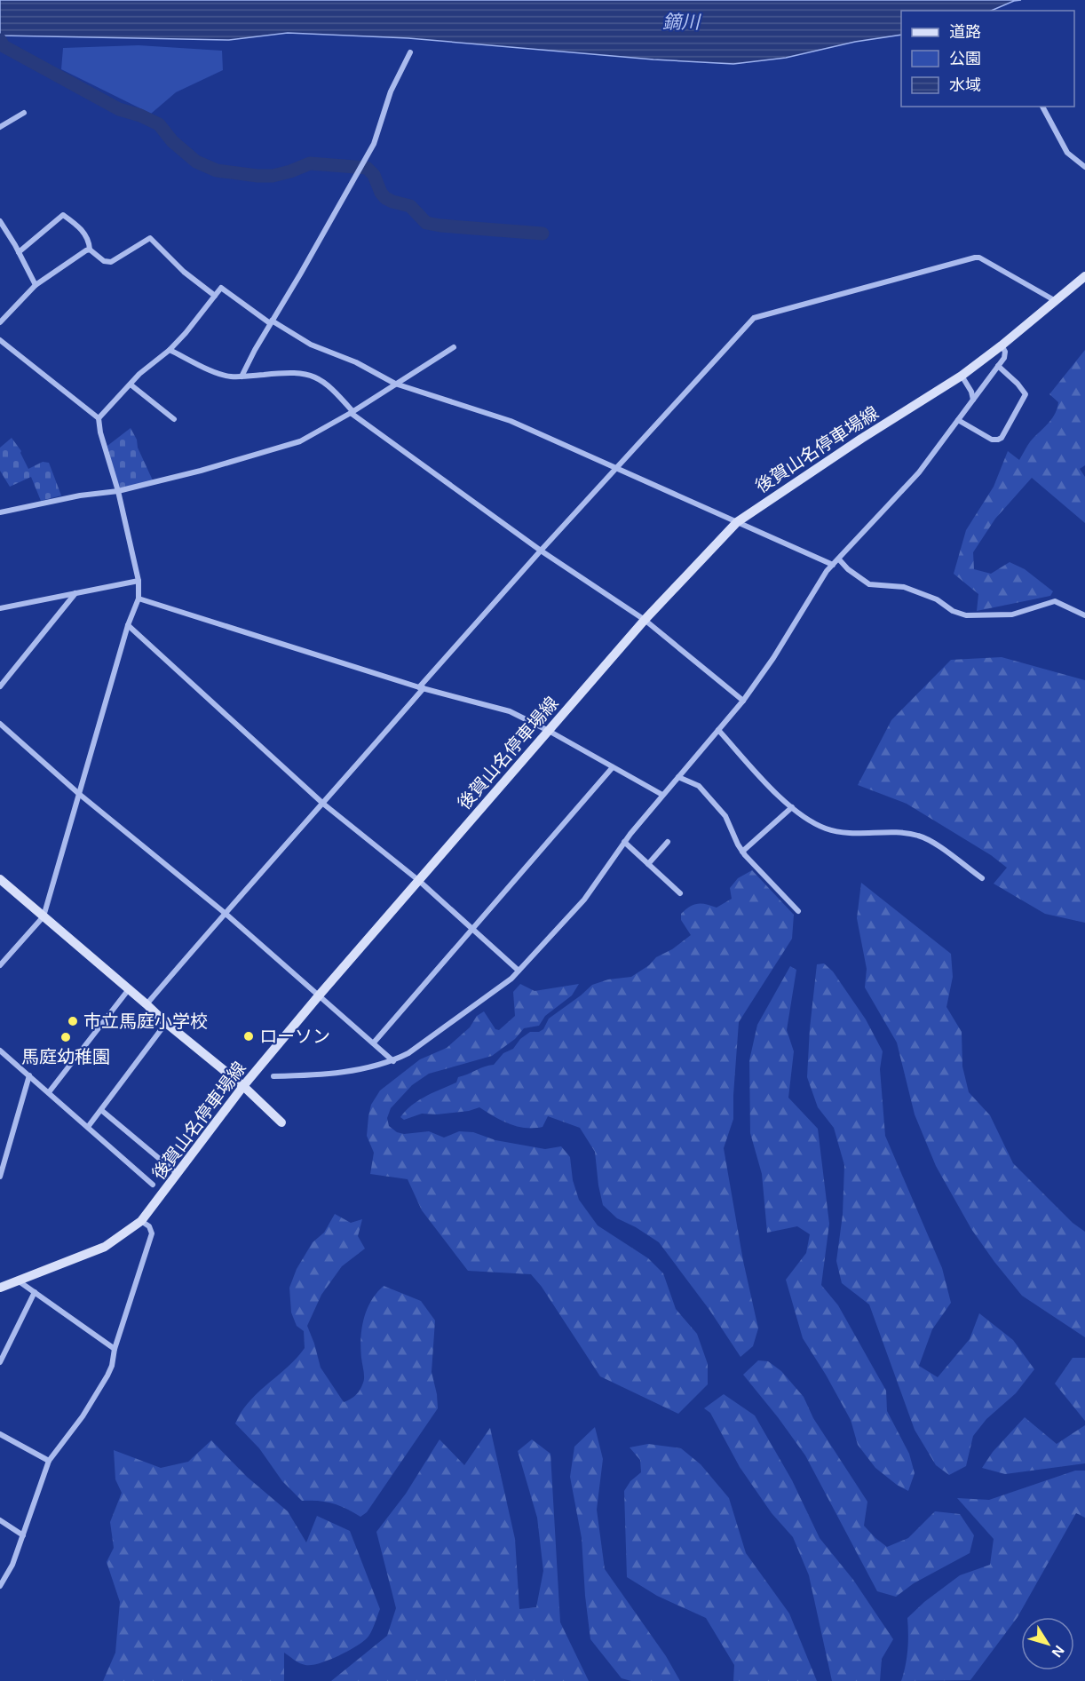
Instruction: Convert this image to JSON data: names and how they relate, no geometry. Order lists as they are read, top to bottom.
{
  "streets": {
    "main road": ["後賀山名停車場線"]
  },
  "water": ["鏑川"],
  "places": ["市立馬庭小学校", "ローソン", "馬庭幼稚園"],
  "legend": ["道路", "公園", "水域"],
  "north": "bottom right"
}
